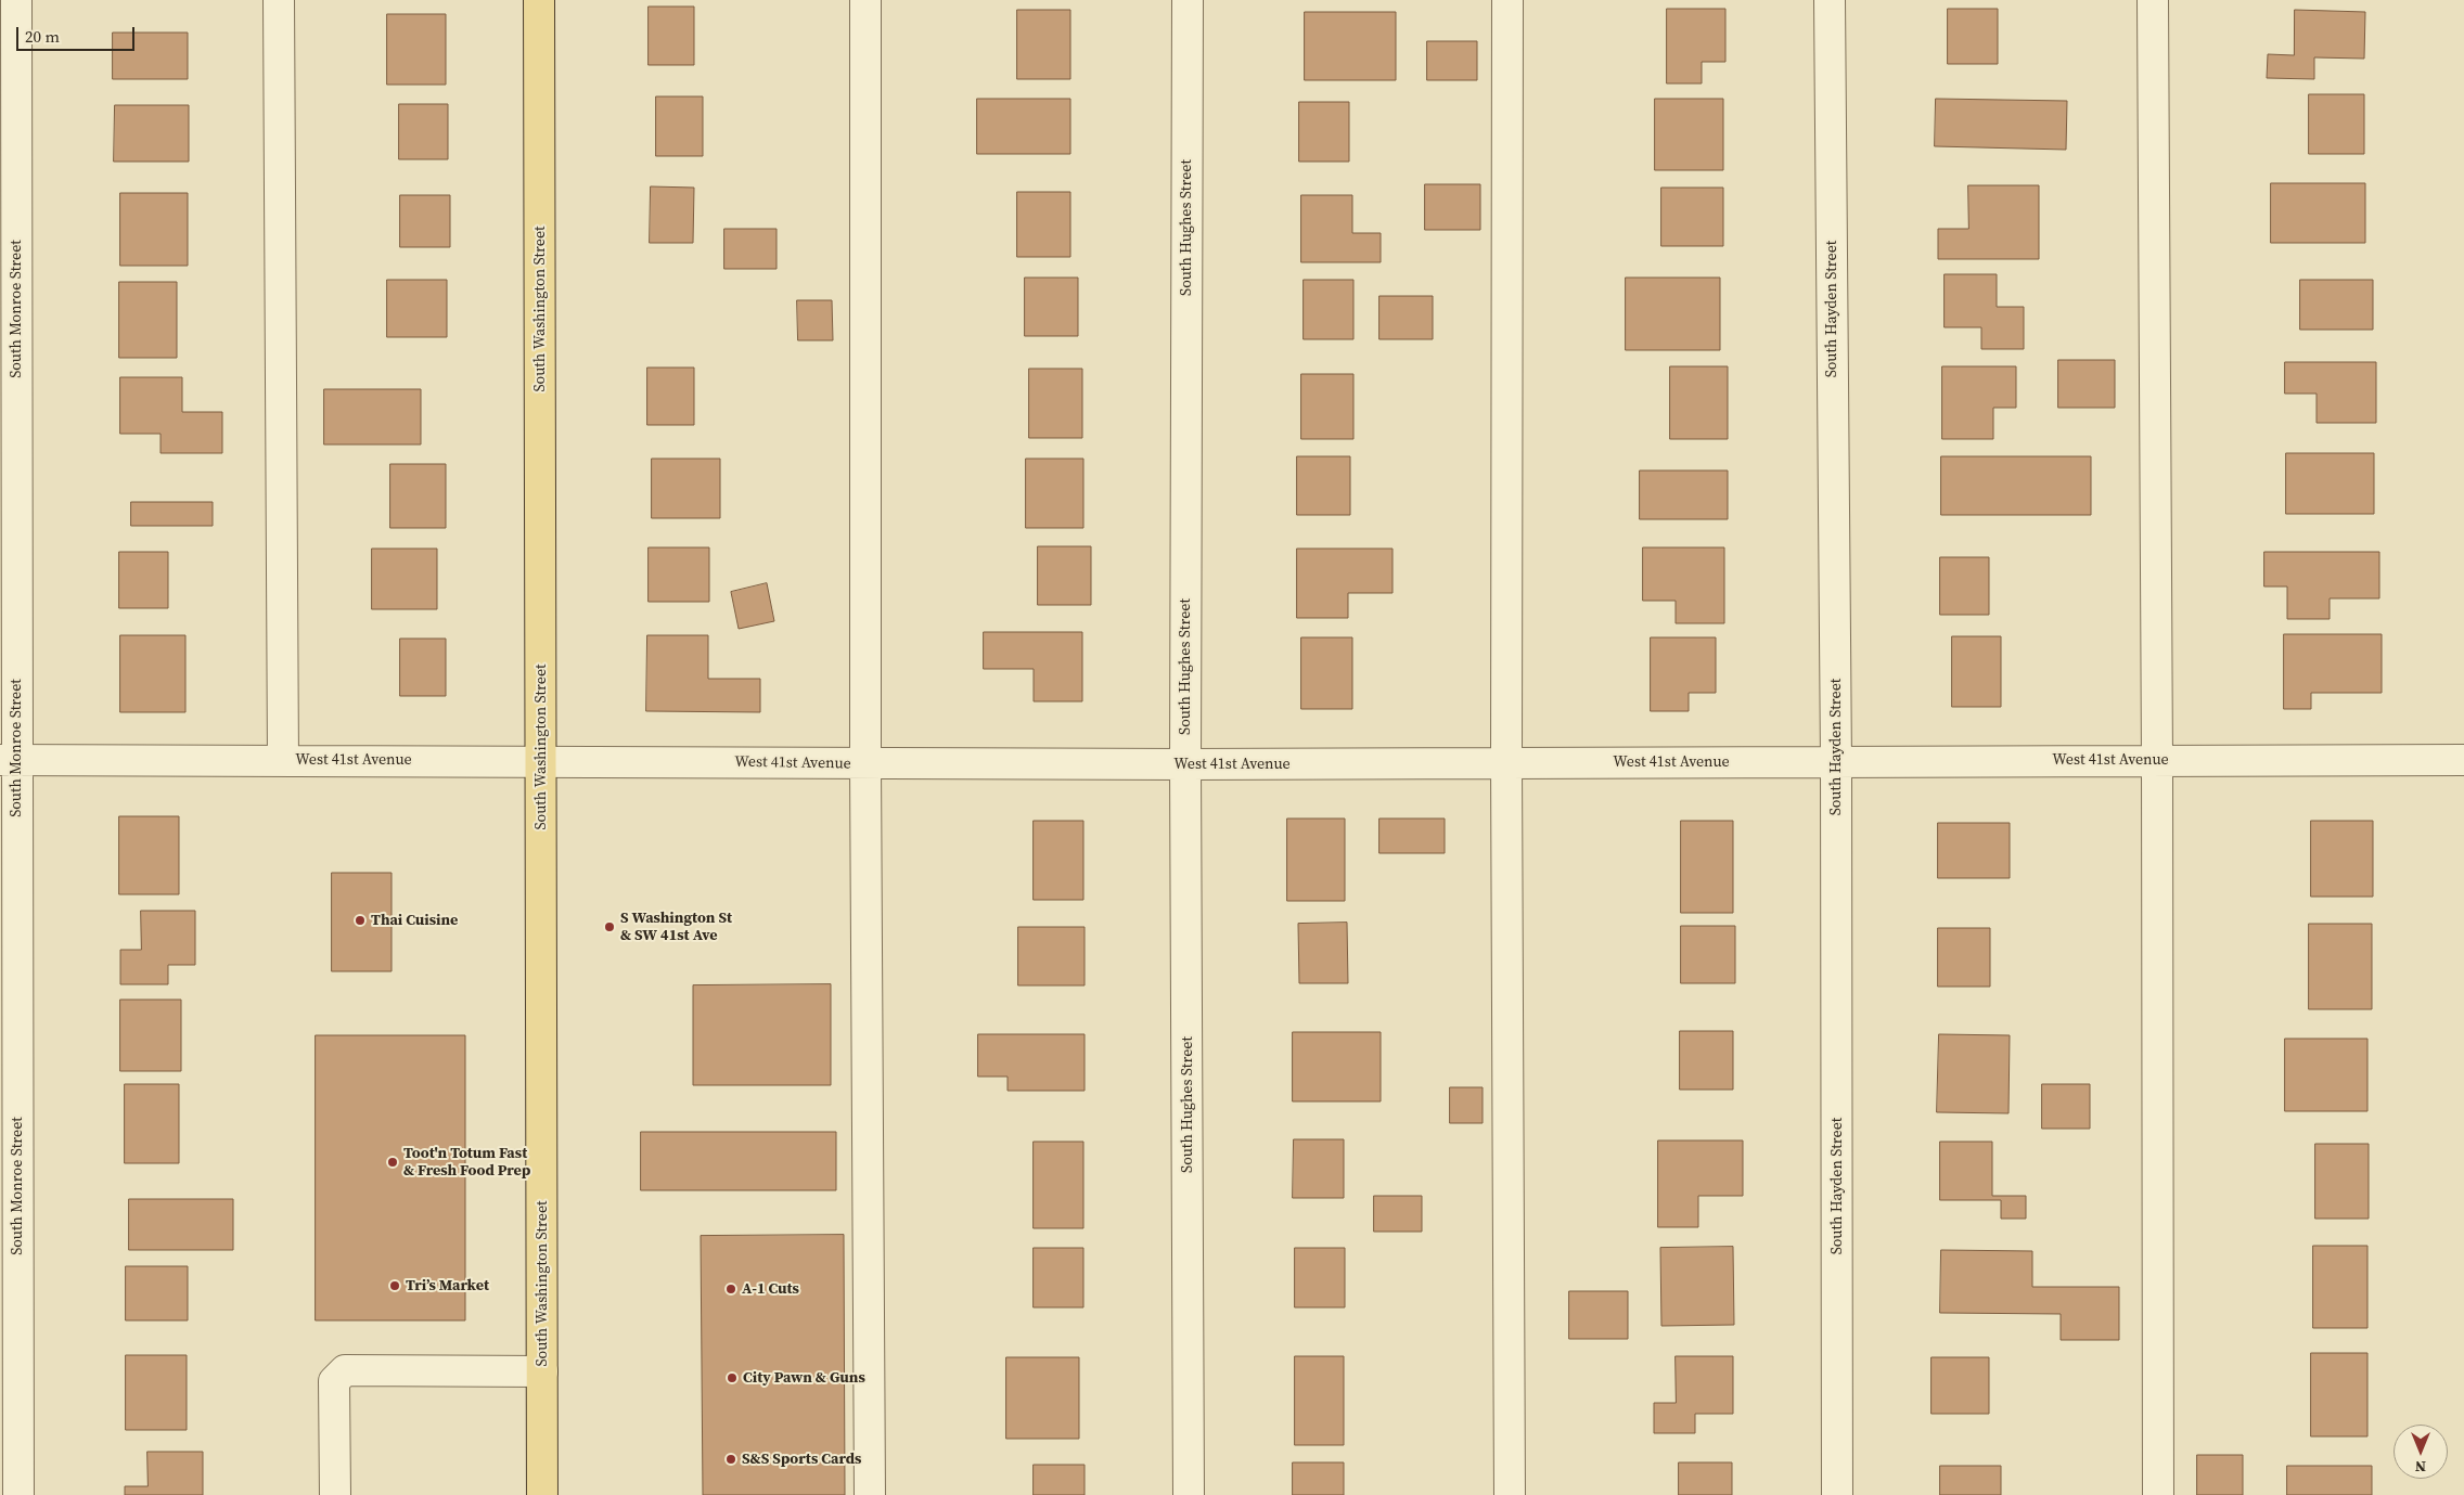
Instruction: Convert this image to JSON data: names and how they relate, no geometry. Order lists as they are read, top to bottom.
{
  "streets": {
    "main road": ["South Washington Street"],
    "street": [
      "South Hughes Street",
      "South Monroe Street",
      "South Hayden Street",
      "West 41st Avenue"
    ]
  },
  "crossings": [
    ["South Hughes Street", "West 41st Avenue"],
    ["South Monroe Street", "West 41st Avenue"],
    ["South Washington Street", "West 41st Avenue"],
    ["South Hayden Street", "West 41st Avenue"]
  ],
  "places": [
    "Thai Cuisine",
    "S Washington St & SW 41st Ave",
    "Toot'n Totum Fast & Fresh Food Prep",
    "Tri’s Market",
    "A-1 Cuts",
    "City Pawn & Guns",
    "S&S Sports Cards"
  ],
  "scale_bar": "20 m",
  "north": "bottom"
}
